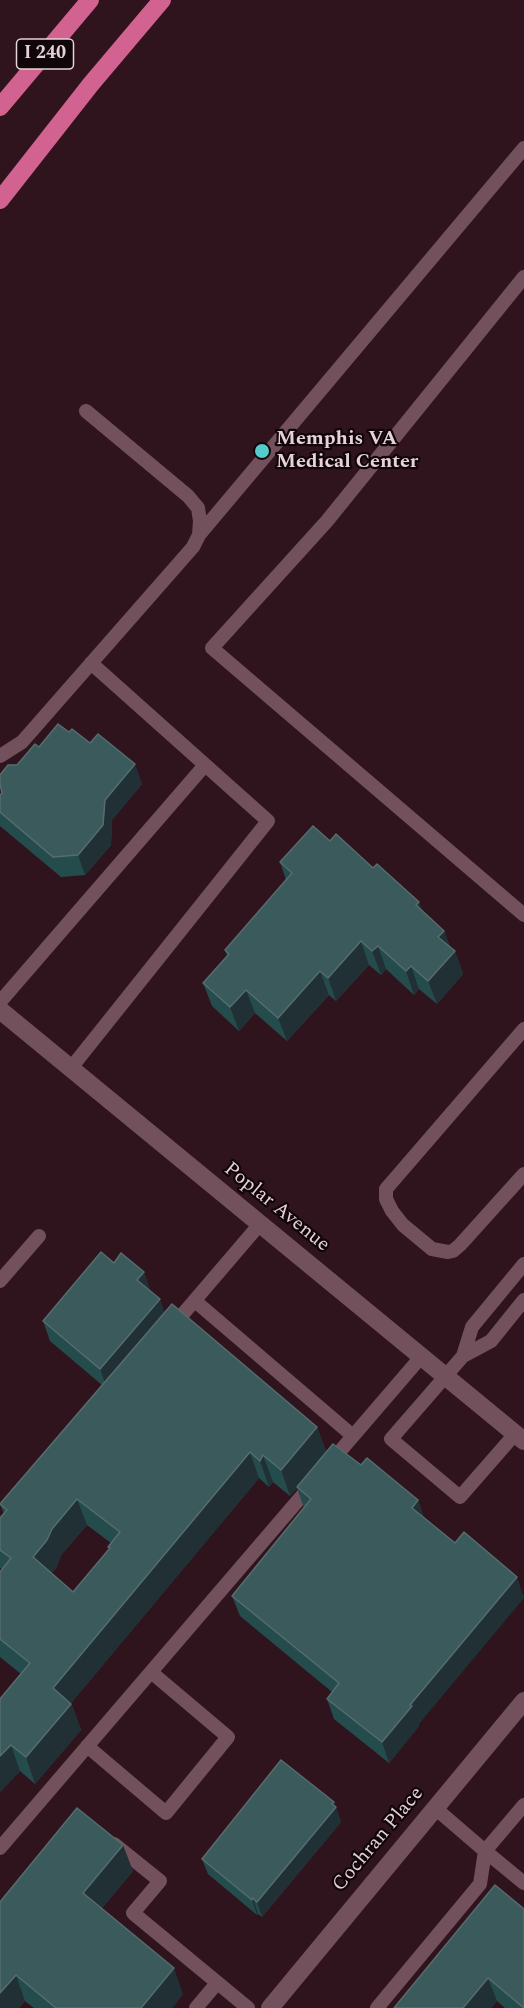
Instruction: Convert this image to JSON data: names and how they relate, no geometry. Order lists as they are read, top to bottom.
{
  "streets": {
    "highway": ["I 240"],
    "main road": ["Poplar Avenue", "Cochran Place"]
  },
  "places": ["Memphis VA Medical Center"]
}
